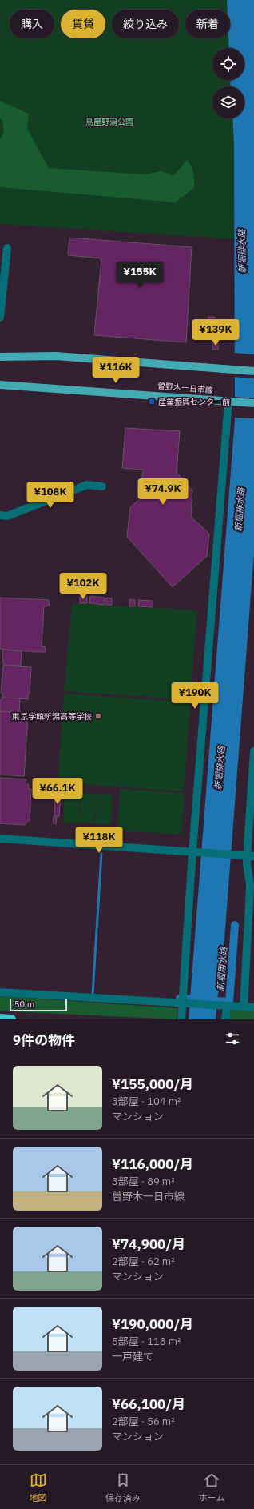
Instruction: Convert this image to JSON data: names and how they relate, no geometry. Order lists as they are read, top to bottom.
{
  "streets": {
    "main road": ["曽野木一日市線"]
  },
  "water": ["新堀排水路", "新堀用水路"],
  "parks": ["鳥屋野潟公園"],
  "places": {
    "transit": ["産業振興センター前"],
    "other": ["東京学館新潟高等学校"]
  },
  "scale_bar": "50 m",
  "page": {
    "chip": [
      "購入",
      "賃貸",
      "絞り込み",
      "新着"
    ],
    "price": [
      "¥155K",
      "¥139K",
      "¥116K",
      "¥74.9K",
      "¥108K",
      "¥102K",
      "¥190K",
      "¥66.1K",
      "¥118K"
    ],
    "scale": "50 m",
    "heading": "9件の物件",
    "list": [
      {
        "name": "¥155,000/月",
        "note": "3部屋 · 104 m² · マンション"
      },
      {
        "name": "¥116,000/月",
        "note": "3部屋 · 89 m² · 曽野木一日市線"
      },
      {
        "name": "¥74,900/月",
        "note": "2部屋 · 62 m² · マンション"
      },
      {
        "name": "¥190,000/月",
        "note": "5部屋 · 118 m² · 一戸建て"
      },
      {
        "name": "¥66,100/月",
        "note": "2部屋 · 56 m² · マンション"
      }
    ],
    "tabs": ["地図", "保存済み", "ホーム"]
  }
}
